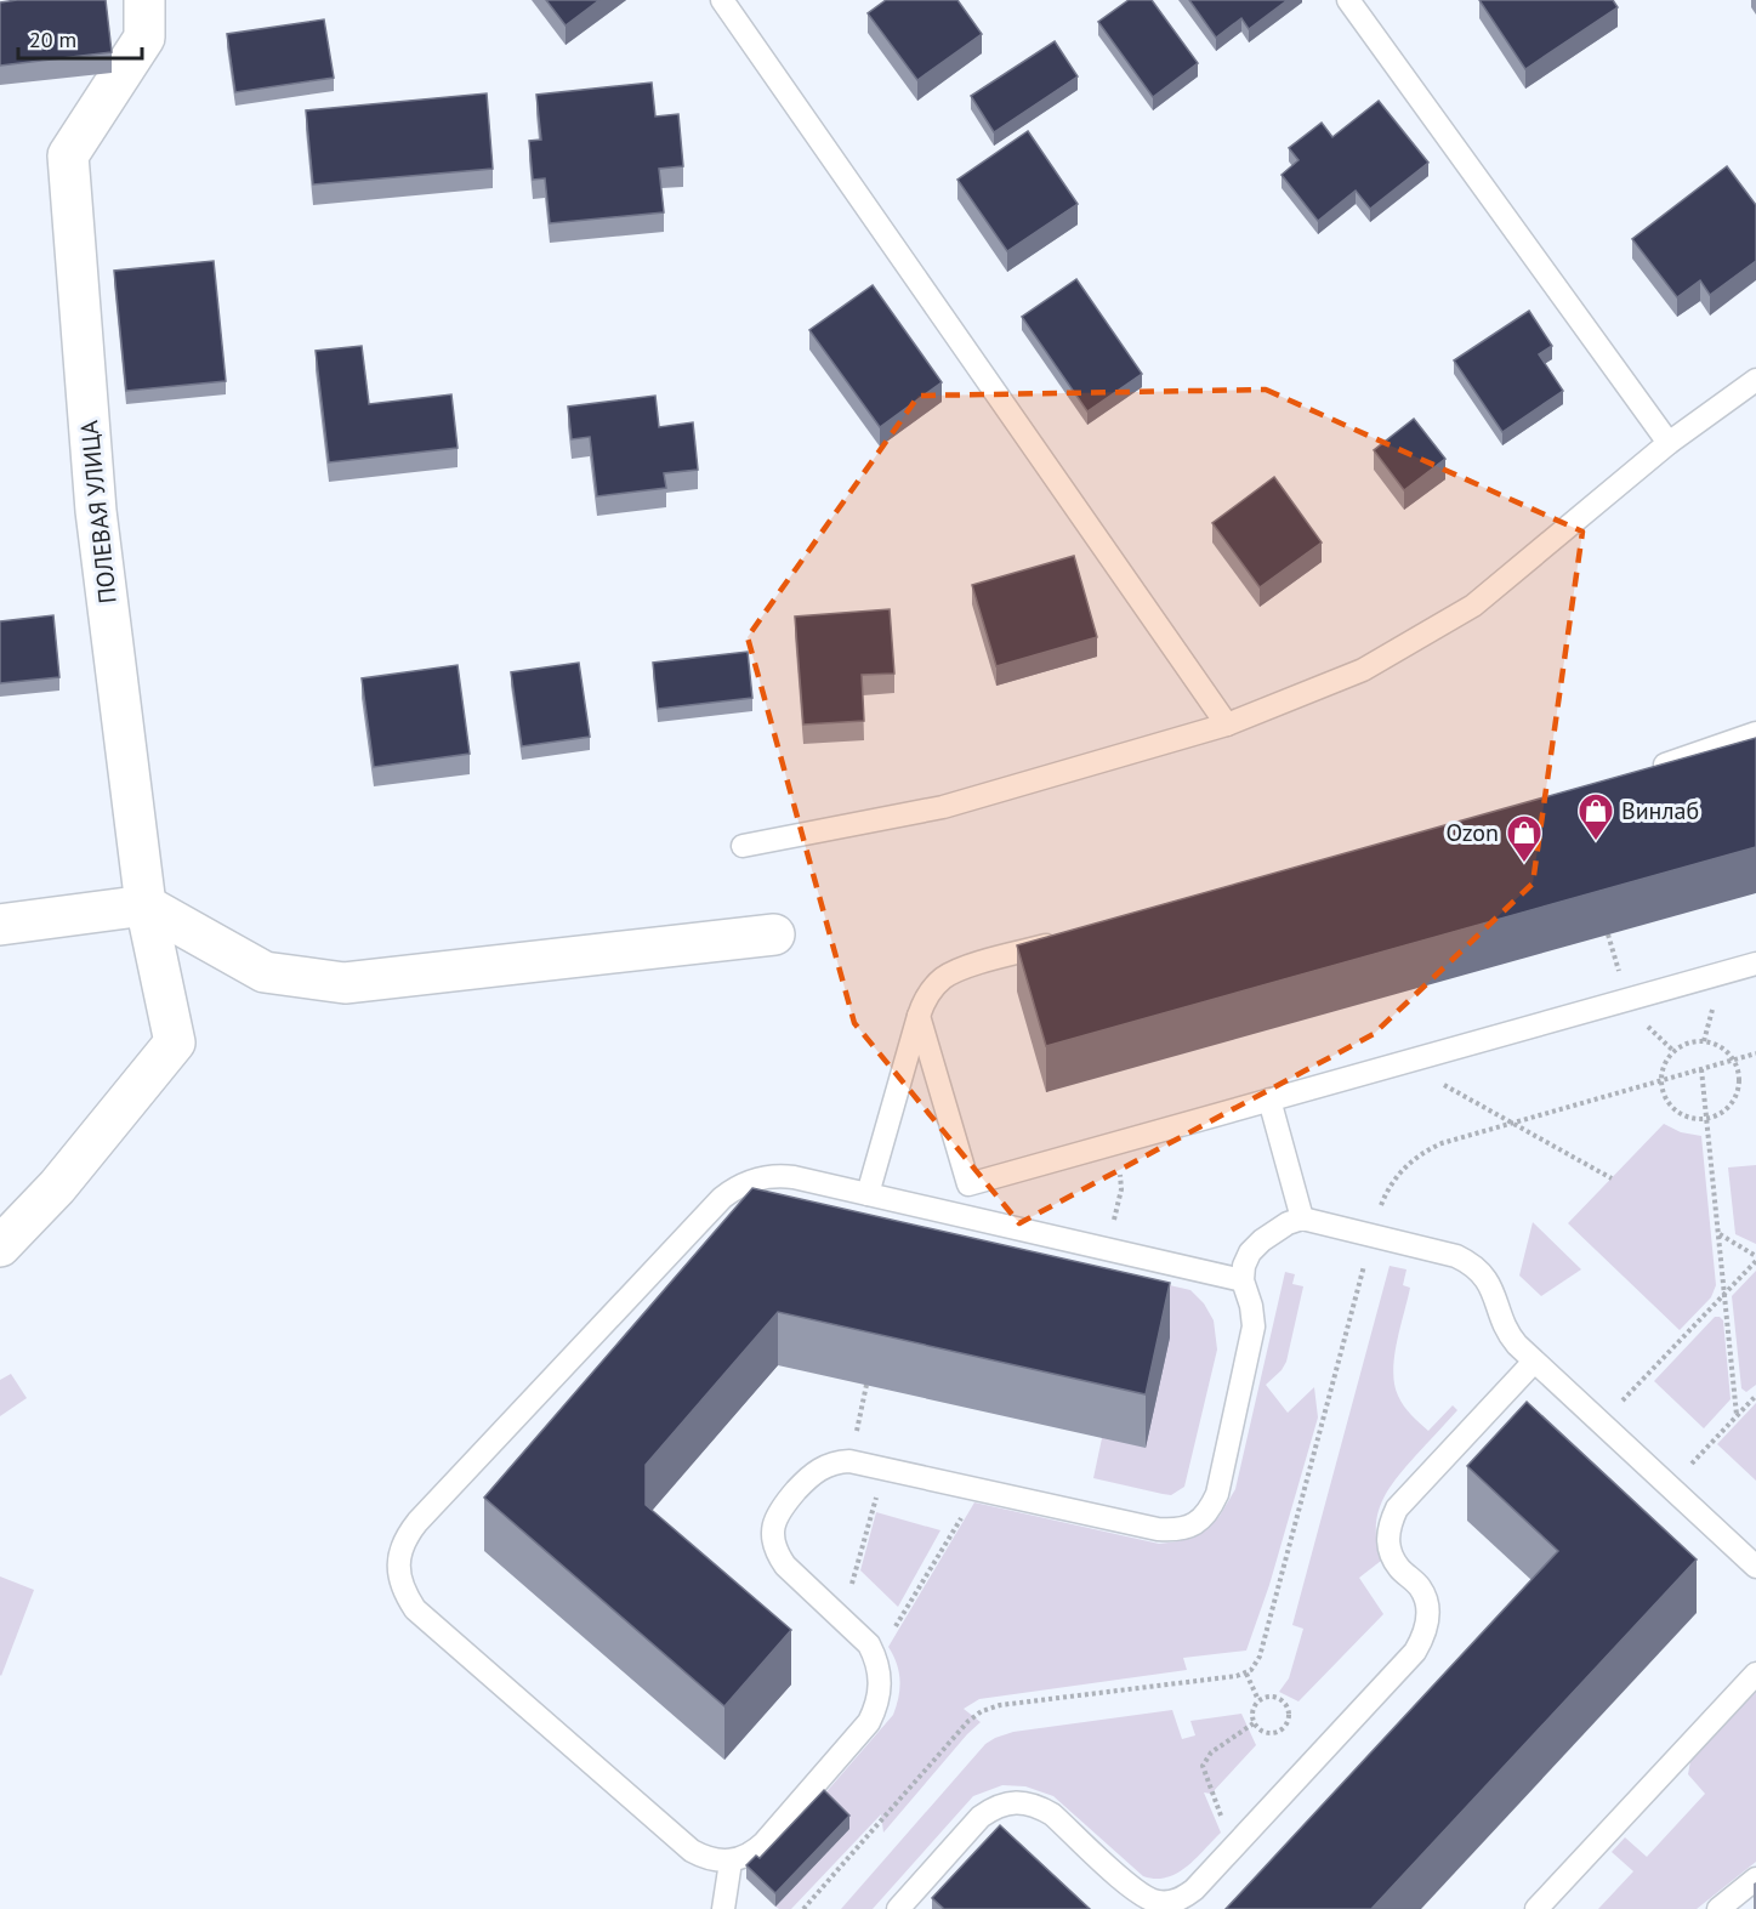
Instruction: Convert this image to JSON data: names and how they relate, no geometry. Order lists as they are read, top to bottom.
{
  "streets": {
    "street": ["ПОЛЕВАЯ УЛИЦА"]
  },
  "places": {
    "shop": ["Винлаб", "Ozon"]
  },
  "scale_bar": "20 m"
}
